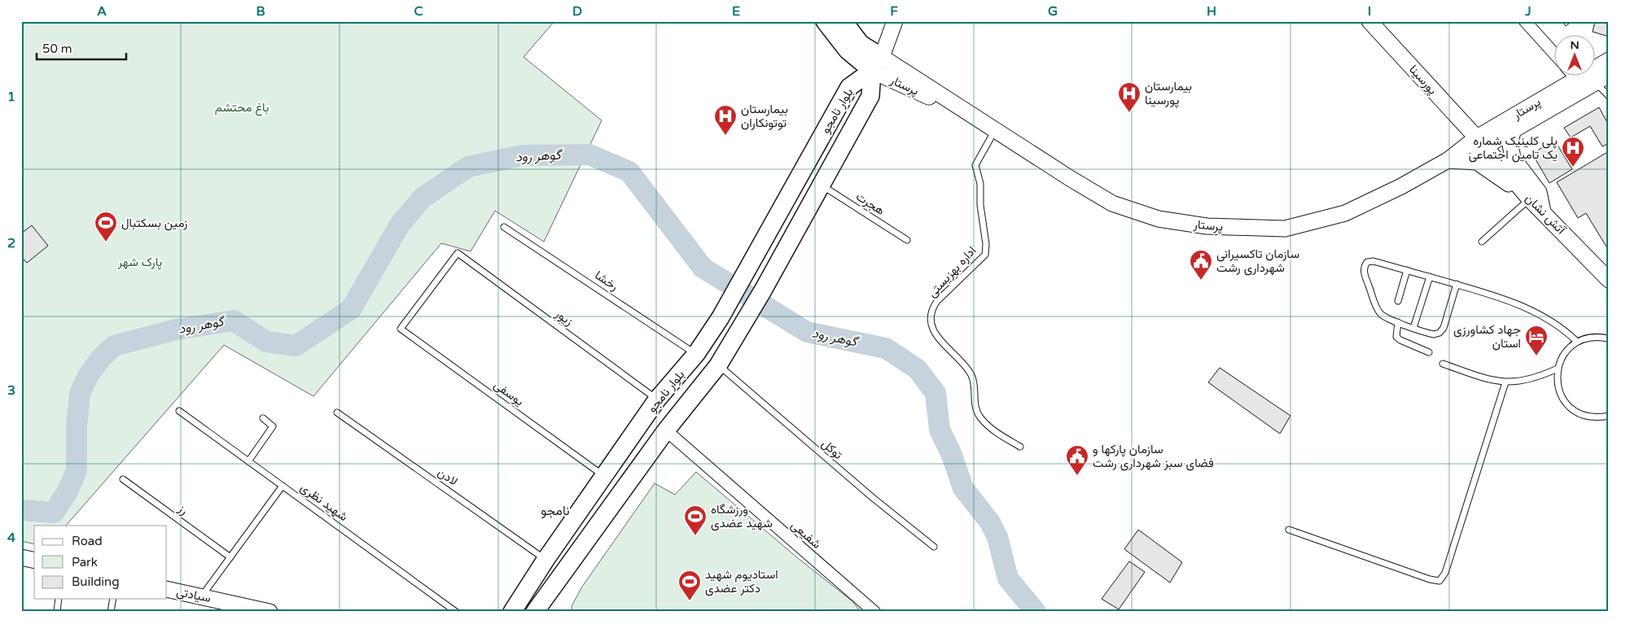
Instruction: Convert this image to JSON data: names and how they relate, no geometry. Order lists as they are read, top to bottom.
{
  "streets": {
    "main road": ["بلوار نامجو"],
    "street": [
      "پورسینا",
      "پرستار",
      "آتش نشان",
      "شفیعی",
      "سیادتی"
    ],
    "lane": [
      "هجرت",
      "اداره بهزیستی",
      "رخشا",
      "زیور",
      "یوسفی",
      "توکل",
      "لادن",
      "شهید نظری",
      "رز"
    ]
  },
  "crossings": [
    ["پورسینا", "پرستار"],
    ["پورسینا", "آتش نشان"],
    ["پرستار", "بلوار نامجو"],
    ["پرستار", "آتش نشان"],
    ["پرستار", "اداره بهزیستی"],
    ["بلوار نامجو", "هجرت"],
    ["بلوار نامجو", "رخشا"],
    ["بلوار نامجو", "زیور"],
    ["بلوار نامجو", "یوسفی"],
    ["بلوار نامجو", "توکل"],
    ["بلوار نامجو", "لادن"],
    ["بلوار نامجو", "شفیعی"],
    ["زیور", "یوسفی"]
  ],
  "districts": ["نامجو"],
  "water": ["گوهر رود"],
  "parks": ["باغ محتشم", "پارک شهر"],
  "places": {
    "hospital": ["بیمارستان پورسینا", "بیمارستان توتونکاران", "پلی کلینیک شماره یک تامین اجتماعی"],
    "sports": ["زمین بسکتبال", "ورزشگاه شهید عضدی", "استادیوم شهید دکتر عضدی"],
    "public building": ["سازمان تاکسیرانی شهرداری رشت", "سازمان پارکها و فضای سبز شهرداری رشت"],
    "hotel": ["جهاد کشاورزی استان"]
  },
  "legend": ["Road", "Park", "Building"],
  "scale_bar": "50 m",
  "north": "top",
  "grid": {
    "columns": [
      "A",
      "B",
      "C",
      "D",
      "E",
      "F",
      "G",
      "H",
      "I",
      "J"
    ],
    "rows": [
      "1",
      "2",
      "3",
      "4"
    ]
  }
}
